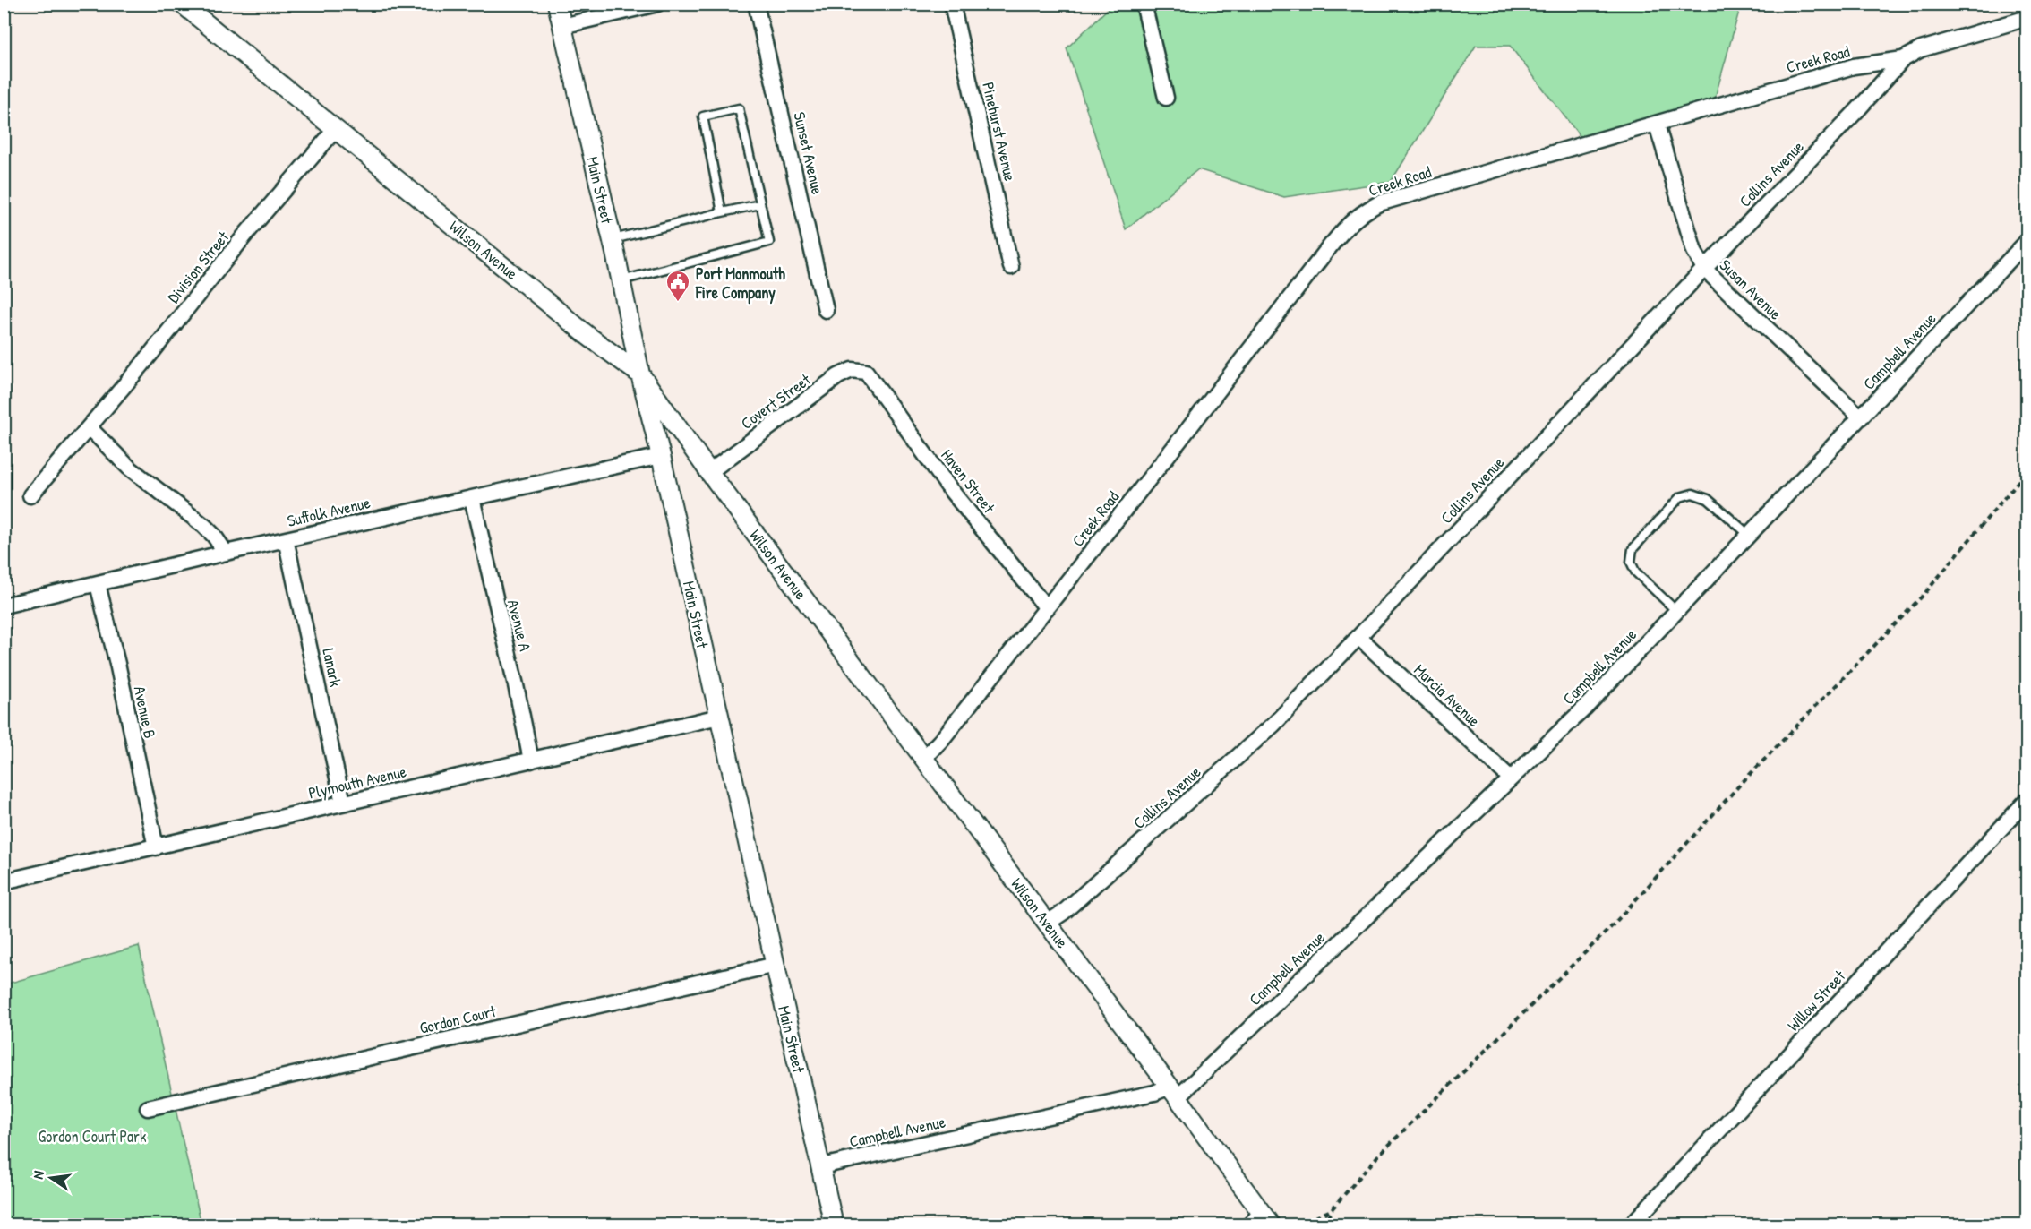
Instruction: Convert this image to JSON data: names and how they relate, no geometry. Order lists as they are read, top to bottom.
{
  "streets": {
    "street": [
      "Creek Road",
      "Pinehurst Avenue",
      "Sunset Avenue",
      "Collins Avenue",
      "Main Street",
      "Wilson Avenue",
      "Division Street",
      "Susan Avenue",
      "Campbell Avenue",
      "Covert Street",
      "Haven Street",
      "Suffolk Avenue",
      "Avenue A",
      "Lanark",
      "Marcia Avenue",
      "Avenue B",
      "Plymouth Avenue",
      "Willow Street",
      "Gordon Court"
    ]
  },
  "crossings": [
    ["Creek Road", "Collins Avenue"],
    ["Creek Road", "Wilson Avenue"],
    ["Creek Road", "Susan Avenue"],
    ["Creek Road", "Haven Street"],
    ["Collins Avenue", "Wilson Avenue"],
    ["Collins Avenue", "Susan Avenue"],
    ["Collins Avenue", "Marcia Avenue"],
    ["Main Street", "Wilson Avenue"],
    ["Main Street", "Campbell Avenue"],
    ["Main Street", "Suffolk Avenue"],
    ["Main Street", "Plymouth Avenue"],
    ["Main Street", "Gordon Court"],
    ["Wilson Avenue", "Division Street"],
    ["Wilson Avenue", "Campbell Avenue"],
    ["Wilson Avenue", "Covert Street"],
    ["Susan Avenue", "Campbell Avenue"],
    ["Campbell Avenue", "Marcia Avenue"],
    ["Covert Street", "Haven Street"],
    ["Suffolk Avenue", "Avenue A"],
    ["Suffolk Avenue", "Lanark"],
    ["Suffolk Avenue", "Avenue B"],
    ["Avenue A", "Plymouth Avenue"],
    ["Lanark", "Plymouth Avenue"],
    ["Avenue B", "Plymouth Avenue"]
  ],
  "parks": ["Gordon Court Park"],
  "places": {
    "public building": ["Port Monmouth Fire Company"]
  },
  "north": "left"
}
